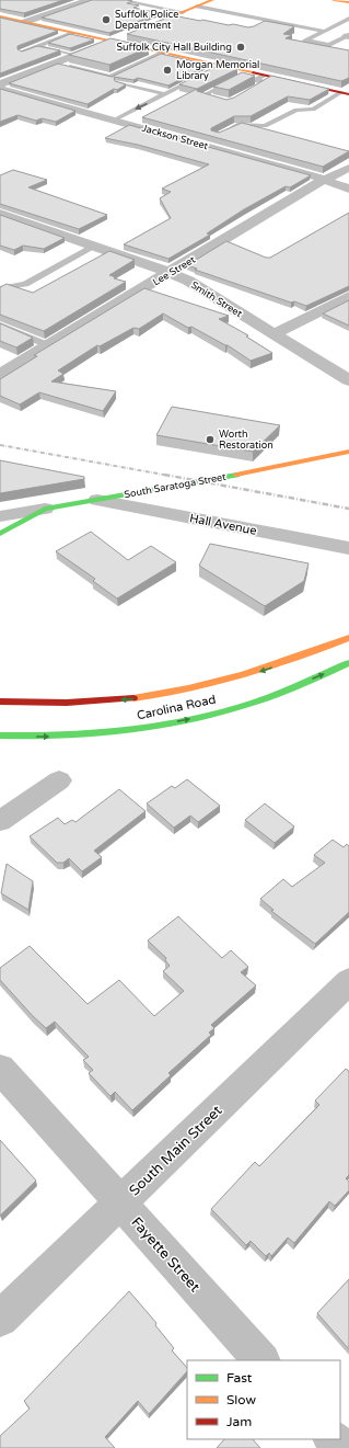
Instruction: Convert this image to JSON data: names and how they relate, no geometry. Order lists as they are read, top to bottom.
{
  "streets": {
    "main road": ["South Saratoga Street", "Carolina Road"],
    "street": [
      "Jackson Street",
      "Lee Street",
      "Smith Street",
      "Hall Avenue",
      "South Main Street",
      "Fayette Street"
    ]
  },
  "crossings": [
    ["Jackson Street", "Lee Street"],
    ["Lee Street", "Smith Street"],
    ["South Saratoga Street", "Hall Avenue"],
    ["South Main Street", "Fayette Street"]
  ],
  "places": [
    "Suffolk Police Department",
    "Suffolk City Hall Building",
    "Morgan Memorial Library",
    "Worth Restoration"
  ],
  "legend": ["Fast", "Slow", "Jam"]
}
